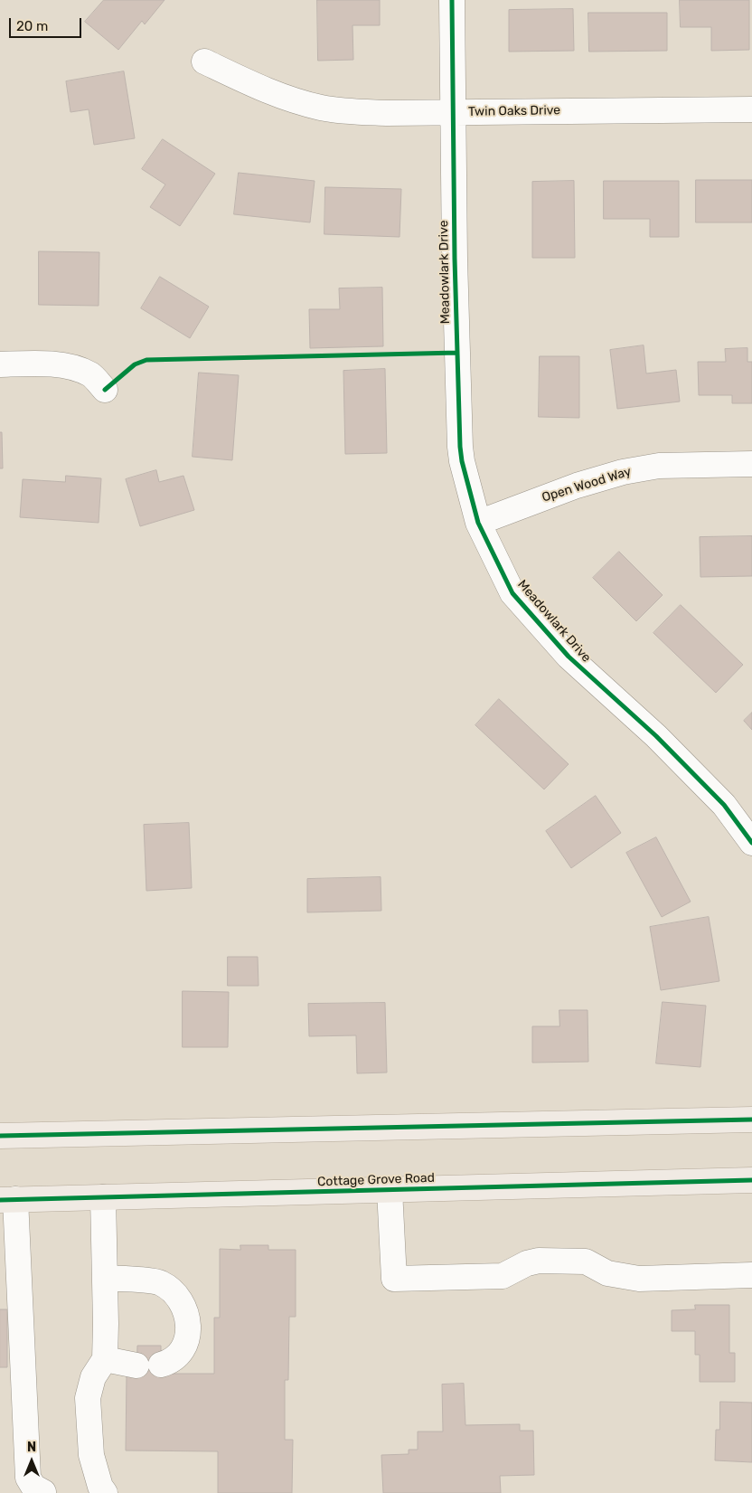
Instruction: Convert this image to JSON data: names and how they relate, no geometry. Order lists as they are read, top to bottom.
{
  "streets": {
    "main road": ["Cottage Grove Road"],
    "street": ["Twin Oaks Drive", "Meadowlark Drive", "Open Wood Way"]
  },
  "crossings": [
    ["Twin Oaks Drive", "Meadowlark Drive"],
    ["Meadowlark Drive", "Open Wood Way"]
  ],
  "scale_bar": "20 m",
  "north": "top"
}
